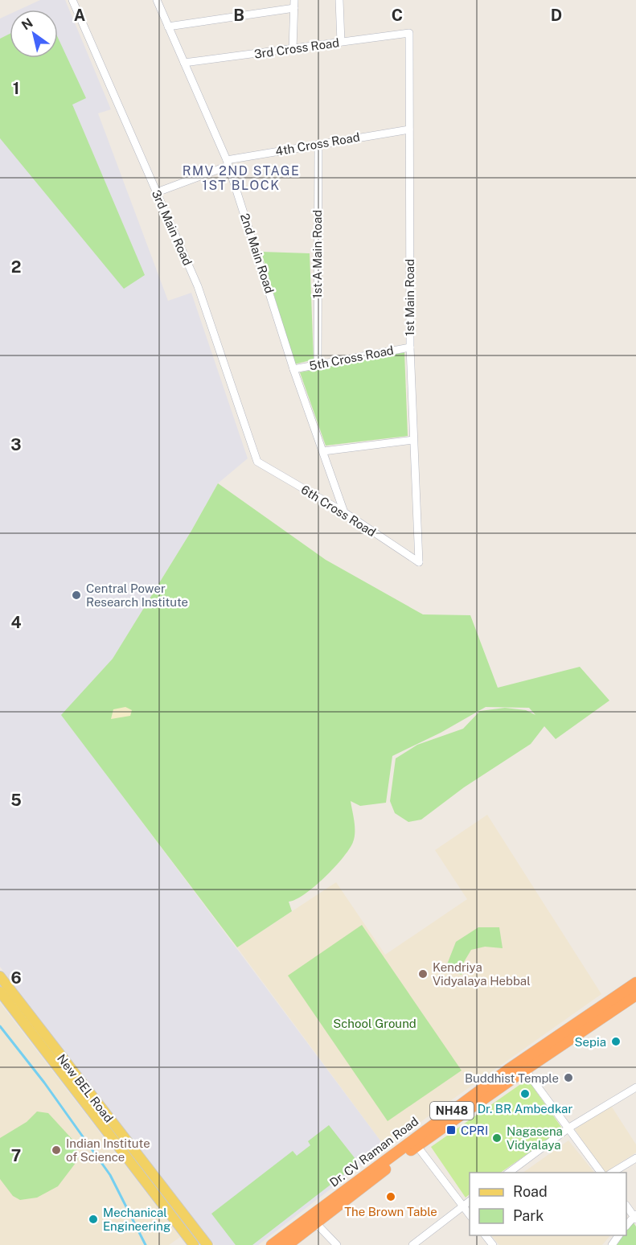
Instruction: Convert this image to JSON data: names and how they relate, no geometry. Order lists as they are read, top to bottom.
{
  "streets": {
    "highway": ["NH48", "Dr. CV Raman Road"],
    "main road": ["New BEL Road"],
    "street": [
      "3rd Cross Road",
      "4th Cross Road",
      "3rd Main Road",
      "2nd Main Road",
      "1st A Main Road",
      "1st Main Road",
      "5th Cross Road",
      "6th Cross Road"
    ]
  },
  "crossings": [
    ["3rd Cross Road", "2nd Main Road"],
    ["3rd Cross Road", "1st Main Road"],
    ["4th Cross Road", "3rd Main Road"],
    ["4th Cross Road", "2nd Main Road"],
    ["4th Cross Road", "1st A Main Road"],
    ["4th Cross Road", "1st Main Road"],
    ["3rd Main Road", "6th Cross Road"],
    ["2nd Main Road", "5th Cross Road"],
    ["2nd Main Road", "6th Cross Road"],
    ["1st A Main Road", "5th Cross Road"],
    ["1st Main Road", "5th Cross Road"],
    ["1st Main Road", "6th Cross Road"]
  ],
  "districts": ["RMV 2ND STAGE 1ST BLOCK"],
  "parks": ["School Ground"],
  "places": {
    "other": [
      "Central Power Research Institute",
      "Kendriya Vidyalaya Hebbal",
      "Sepia",
      "Buddhist Temple",
      "Dr. BR Ambedkar",
      "Nagasena Vidyalaya",
      "Indian Institute of Science",
      "The Brown Table",
      "Mechanical Engineering"
    ],
    "transit": ["CPRI"]
  },
  "legend": ["Road", "Park"],
  "north": "top left",
  "grid": {
    "columns": [
      "A",
      "B",
      "C",
      "D"
    ],
    "rows": [
      "1",
      "2",
      "3",
      "4",
      "5",
      "6",
      "7"
    ]
  }
}
